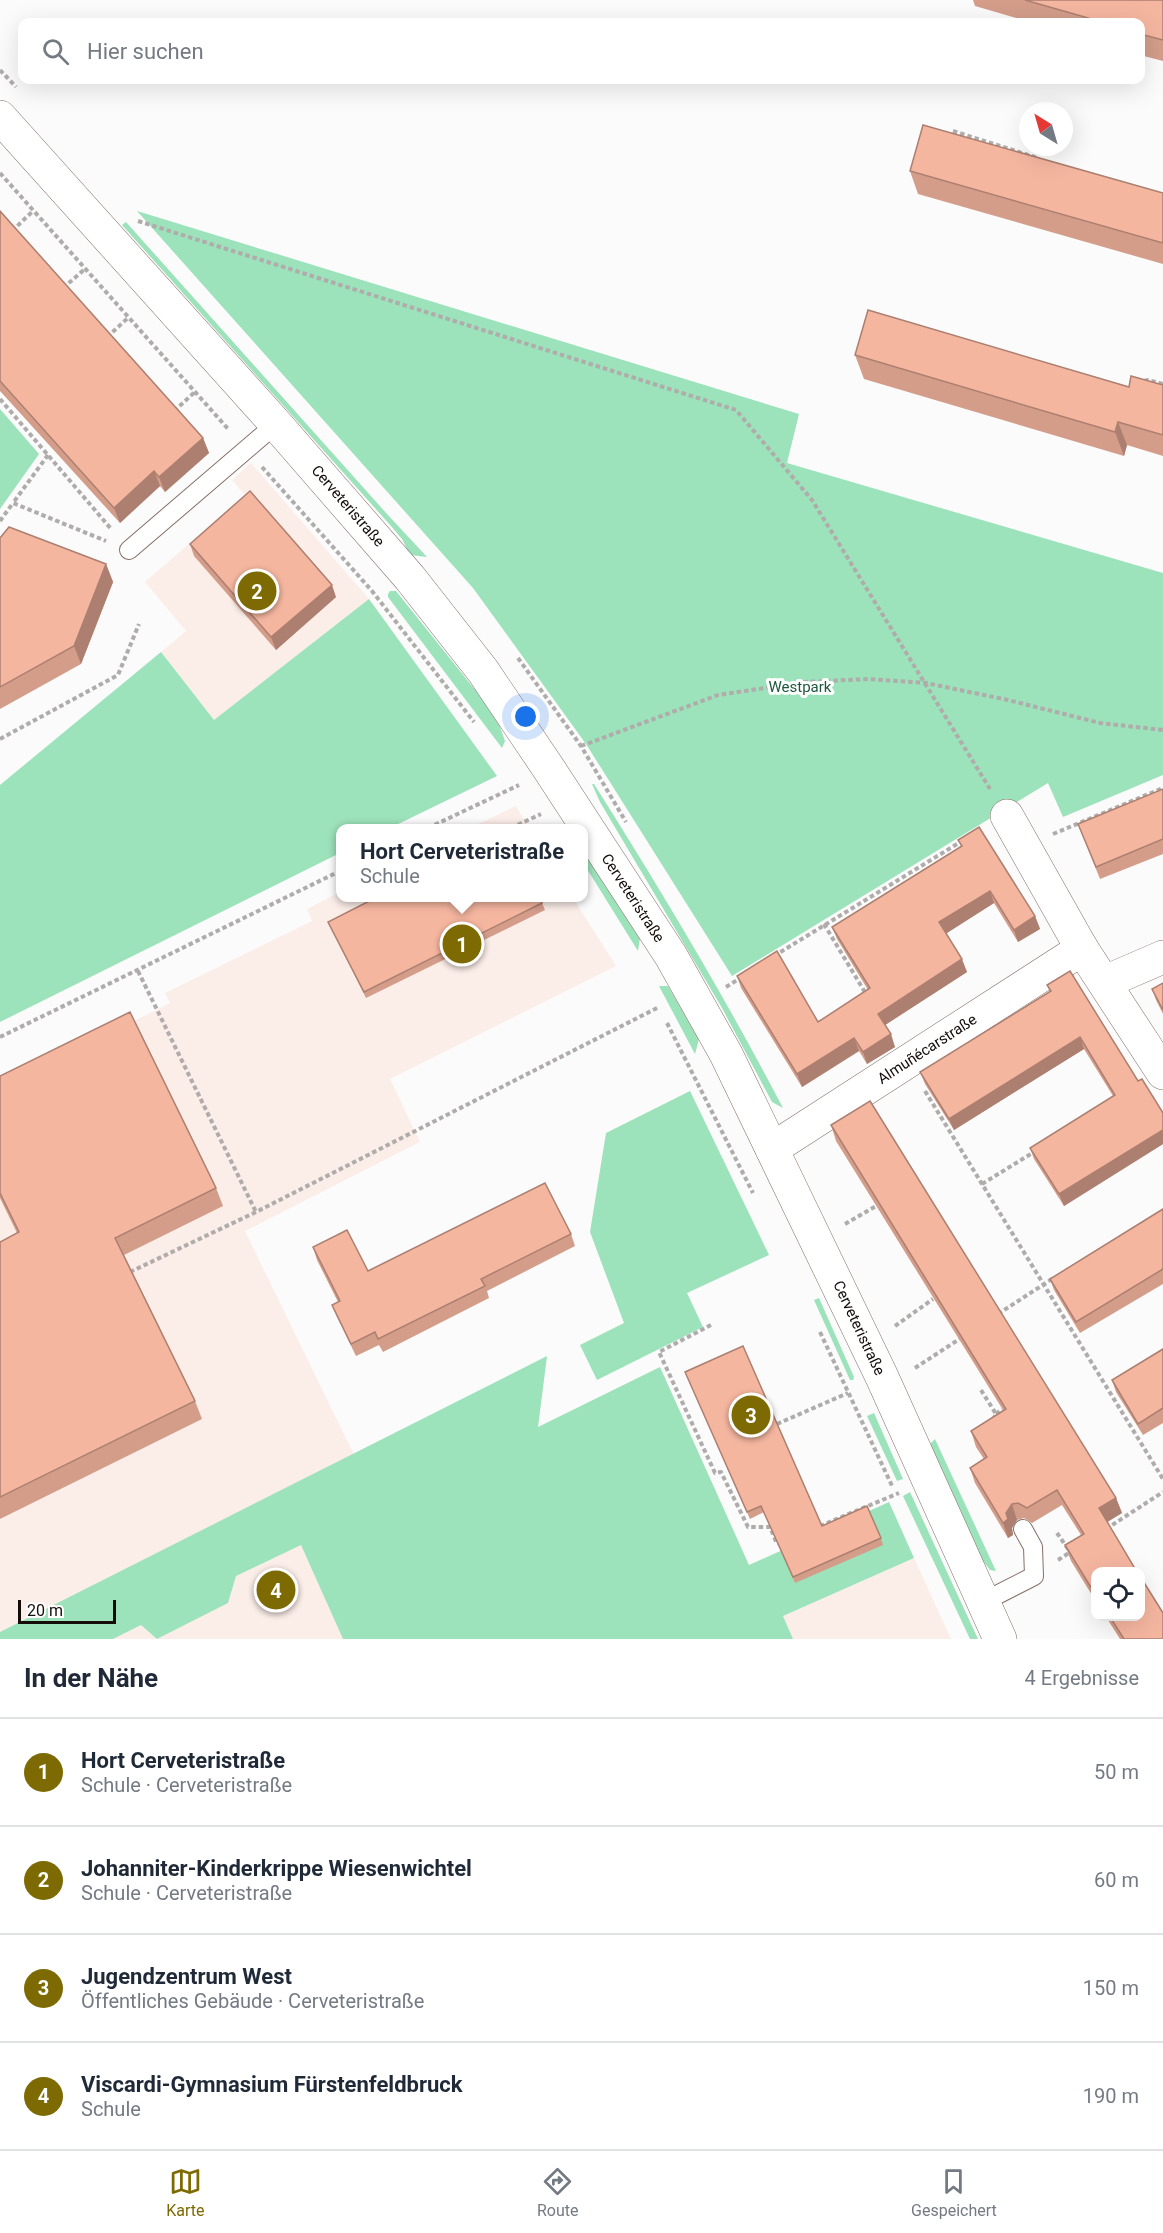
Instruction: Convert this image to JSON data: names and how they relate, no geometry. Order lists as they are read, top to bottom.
{
  "streets": {
    "street": ["Cerveteristraße", "Almuñécarstraße"]
  },
  "crossings": [
    ["Cerveteristraße", "Almuñécarstraße"]
  ],
  "parks": ["Westpark"],
  "scale_bar": "20 m",
  "north": "top left",
  "page": {
    "search": "Hier suchen",
    "pins": [
      "2",
      "1",
      "3",
      "4"
    ],
    "popup": ["Hort Cerveteristraße", "Schule"],
    "scale": "20 m",
    "heading": ["In der Nähe", "4 Ergebnisse"],
    "list": [
      {
        "mark": "1",
        "name": "Hort Cerveteristraße",
        "note": "Schule · Cerveteristraße",
        "value": "50 m"
      },
      {
        "mark": "2",
        "name": "Johanniter-Kinderkrippe Wiesenwichtel",
        "note": "Schule · Cerveteristraße",
        "value": "60 m"
      },
      {
        "mark": "3",
        "name": "Jugendzentrum West",
        "note": "Öffentliches Gebäude · Cerveteristraße",
        "value": "150 m"
      },
      {
        "mark": "4",
        "name": "Viscardi-Gymnasium Fürstenfeldbruck",
        "note": "Schule",
        "value": "190 m"
      }
    ],
    "nav": ["Karte", "Route", "Gespeichert"]
  }
}
